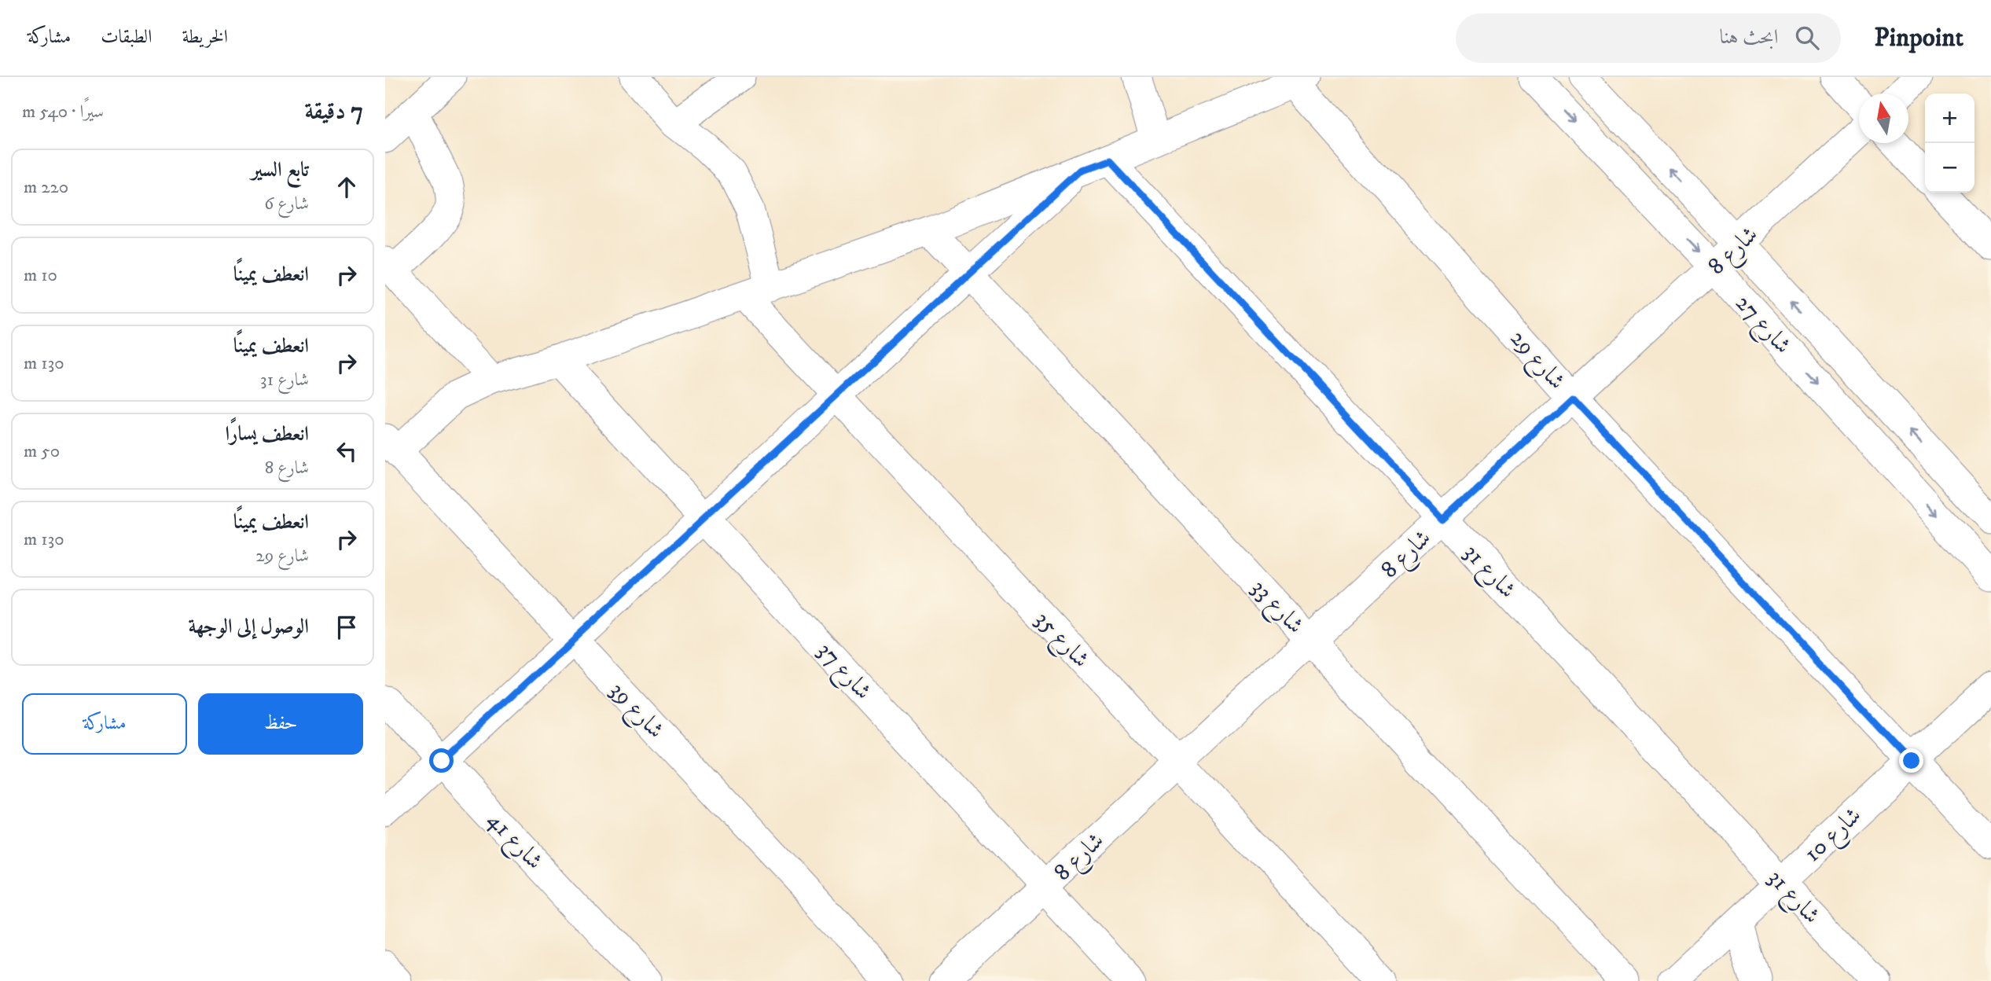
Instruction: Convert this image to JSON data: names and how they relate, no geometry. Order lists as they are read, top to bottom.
{
  "streets": {
    "street": [
      "شارع 8",
      "شارع 27",
      "شارع 29",
      "شارع 31",
      "شارع 33",
      "شارع 35",
      "شارع 37",
      "شارع 39",
      "شارع 10",
      "شارع 41"
    ]
  },
  "crossings": [
    ["شارع 8", "شارع 27"],
    ["شارع 8", "شارع 29"],
    ["شارع 8", "شارع 31"],
    ["شارع 8", "شارع 33"],
    ["شارع 8", "شارع 35"],
    ["شارع 8", "شارع 37"],
    ["شارع 29", "شارع 10"],
    ["شارع 31", "شارع 10"]
  ],
  "north": "top",
  "page": {
    "header": "Pinpoint",
    "search": "ابحث هنا",
    "nav": ["الخريطة", "الطبقات", "مشاركة"],
    "heading": ["7 دقيقة", "سيرًا · 540 m"],
    "map_buttons": ["+", "−"],
    "list": [
      ["تابع السير", "شارع 6", "220 m"],
      ["انعطف يمينًا", "10 m"],
      ["انعطف يمينًا", "شارع 31", "130 m"],
      ["انعطف يسارًا", "شارع 8", "50 m"],
      ["انعطف يمينًا", "شارع 29", "130 m"],
      "الوصول إلى الوجهة"
    ],
    "buttons": ["حفظ", "مشاركة"]
  }
}
